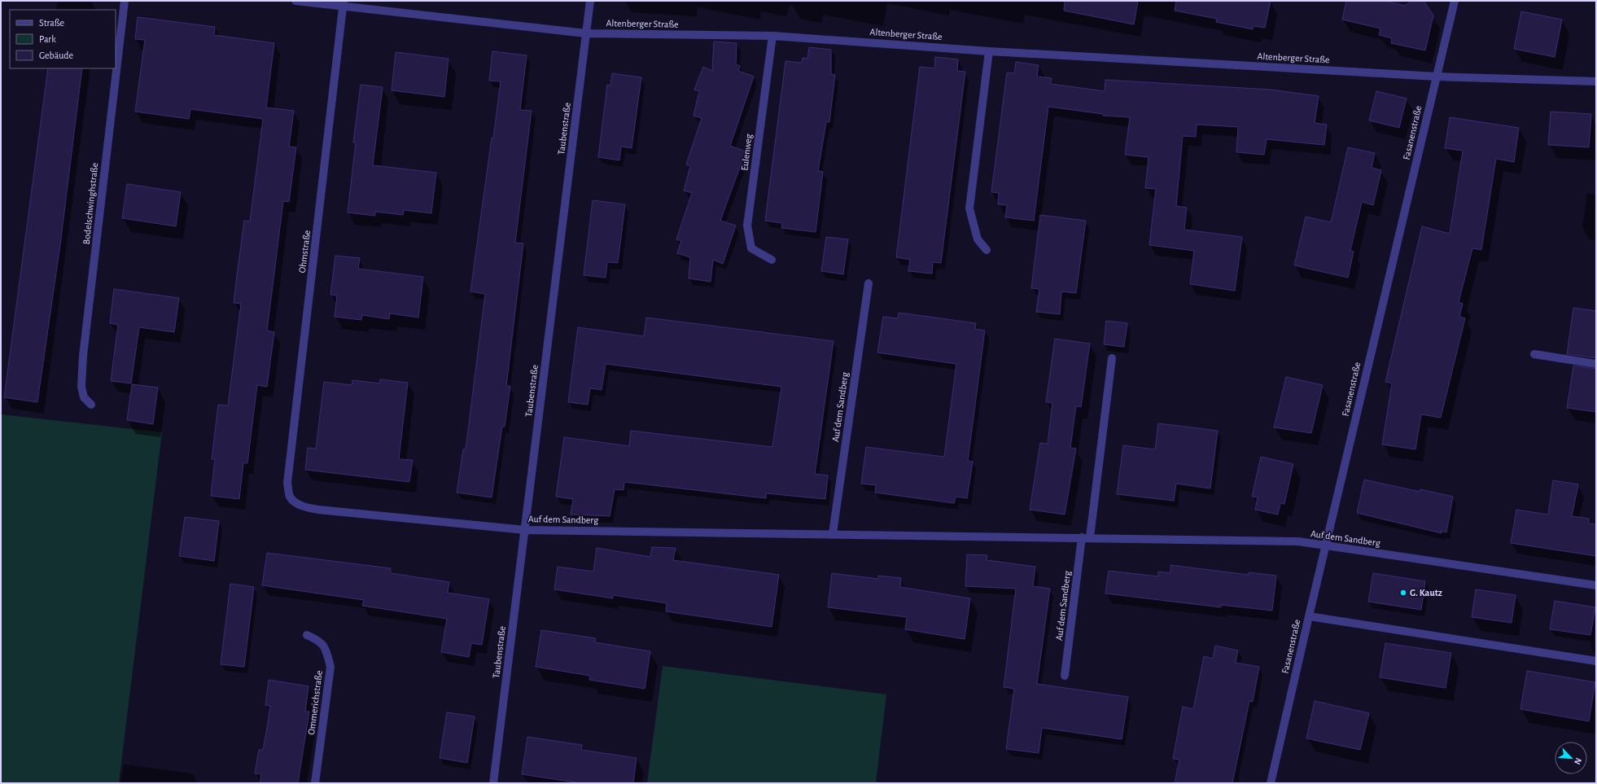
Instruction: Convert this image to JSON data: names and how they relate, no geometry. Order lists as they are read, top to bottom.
{
  "streets": {
    "street": [
      "Altenberger Straße",
      "Taubenstraße",
      "Fasanenstraße",
      "Eulenweg",
      "Bodelschwinghstraße",
      "Ohmstraße",
      "Auf dem Sandberg",
      "Ommerichstraße"
    ]
  },
  "crossings": [
    ["Altenberger Straße", "Taubenstraße"],
    ["Altenberger Straße", "Fasanenstraße"],
    ["Altenberger Straße", "Eulenweg"],
    ["Altenberger Straße", "Ohmstraße"],
    ["Taubenstraße", "Auf dem Sandberg"],
    ["Fasanenstraße", "Auf dem Sandberg"],
    ["Ohmstraße", "Auf dem Sandberg"]
  ],
  "places": ["G. Kautz"],
  "legend": ["Straße", "Park", "Gebäude"],
  "north": "bottom right"
}
